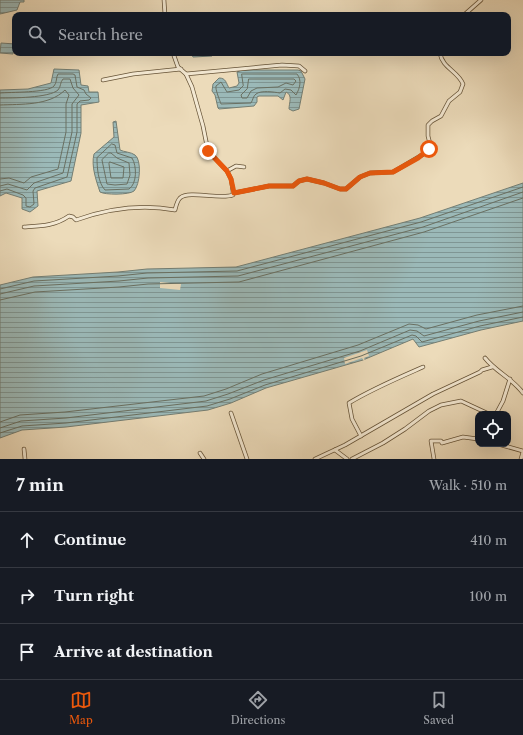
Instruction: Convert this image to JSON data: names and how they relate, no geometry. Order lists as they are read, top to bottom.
{
  "page": {
    "search": "Search here",
    "heading": ["7 min", "Walk · 510 m"],
    "list": [
      ["Continue", "410 m"],
      ["Turn right", "100 m"],
      "Arrive at destination"
    ],
    "nav": ["Map", "Directions", "Saved"]
  }
}
